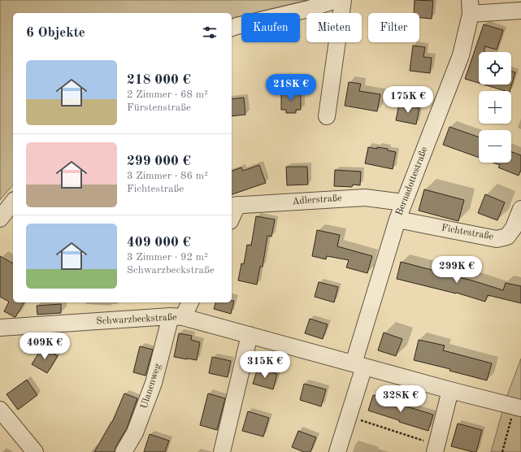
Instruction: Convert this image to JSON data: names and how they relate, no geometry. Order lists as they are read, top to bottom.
{
  "streets": {
    "street": [
      "Bernadottestraße",
      "Adlerstraße",
      "Fichtestraße",
      "Schwarzbeckstraße",
      "Ulanenweg"
    ]
  },
  "crossings": [
    ["Bernadottestraße", "Adlerstraße"],
    ["Bernadottestraße", "Fichtestraße"],
    ["Bernadottestraße", "Schwarzbeckstraße"],
    ["Schwarzbeckstraße", "Ulanenweg"]
  ],
  "page": {
    "chip": ["Kaufen", "Mieten", "Filter"],
    "heading": "6 Objekte",
    "map_buttons": ["+", "−"],
    "list": [
      {
        "name": "218 000 €",
        "note": "2 Zimmer · 68 m² · Fürstenstraße"
      },
      {
        "name": "299 000 €",
        "note": "3 Zimmer · 86 m² · Fichtestraße"
      },
      {
        "name": "409 000 €",
        "note": "3 Zimmer · 92 m² · Schwarzbeckstraße"
      }
    ],
    "price": [
      "218K €",
      "175K €",
      "299K €",
      "409K €",
      "315K €",
      "328K €"
    ]
  }
}
